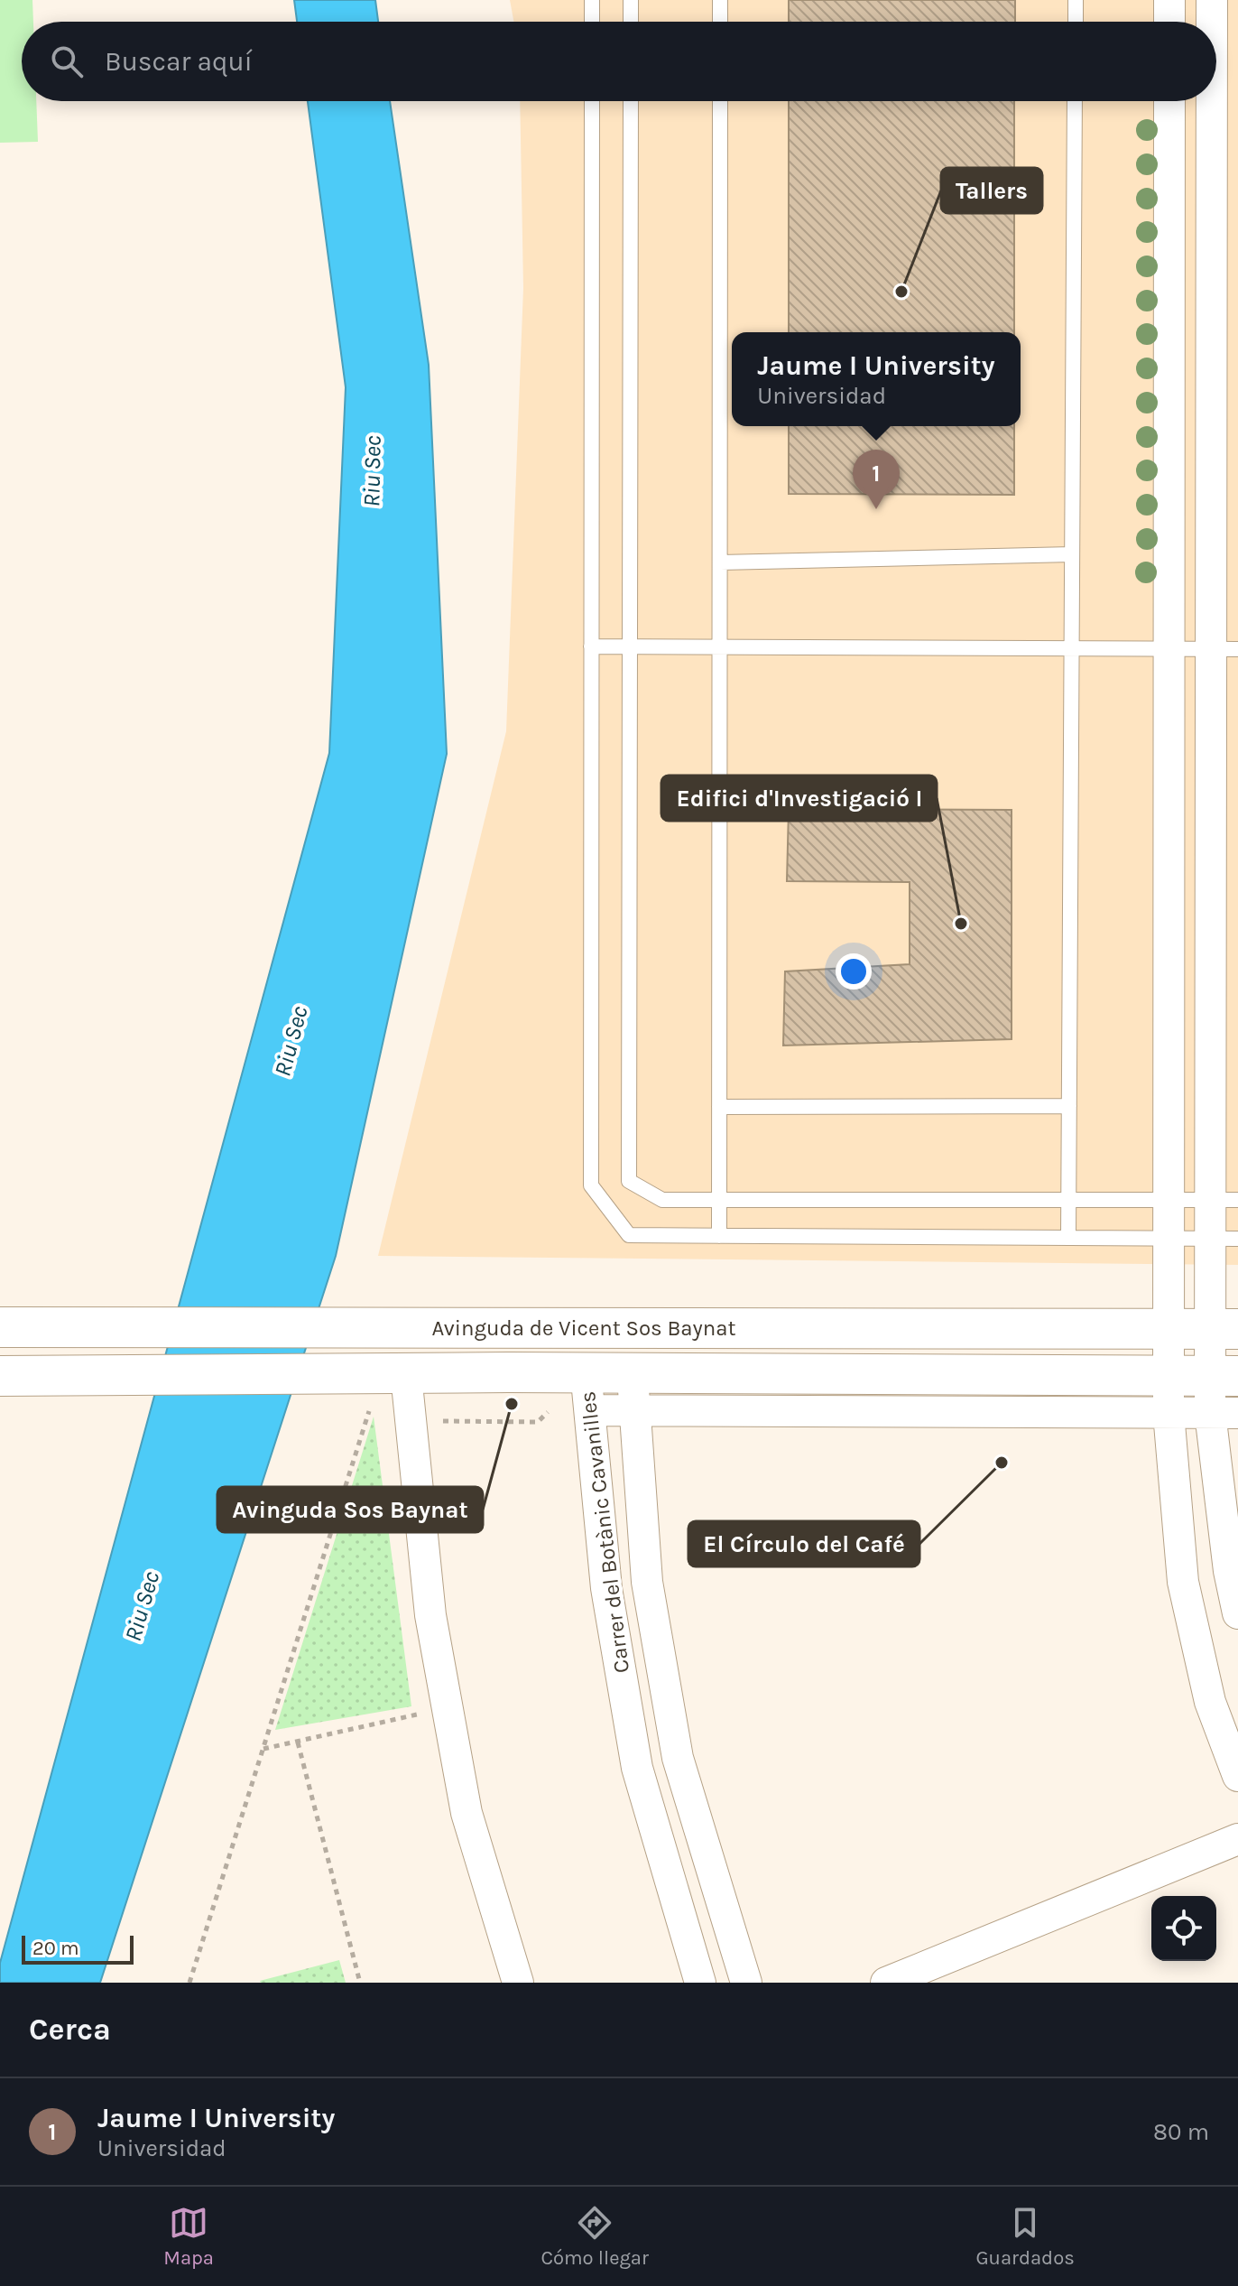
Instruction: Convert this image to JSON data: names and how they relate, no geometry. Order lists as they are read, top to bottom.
{
  "streets": {
    "street": ["Avinguda de Vicent Sos Baynat", "Carrer del Botànic Cavanilles"]
  },
  "crossings": [
    ["Avinguda de Vicent Sos Baynat", "Carrer del Botànic Cavanilles"]
  ],
  "water": ["Riu Sec"],
  "places": [
    "Tallers",
    "Edifici d'Investigació I",
    "Avinguda Sos Baynat",
    "El Círculo del Café"
  ],
  "scale_bar": "20 m",
  "page": {
    "search": "Buscar aquí",
    "popup": ["Jaume I University", "Universidad"],
    "pins": "1",
    "scale": "20 m",
    "heading": "Cerca",
    "list": [
      {
        "mark": "1",
        "name": "Jaume I University",
        "note": "Universidad",
        "value": "80 m"
      }
    ],
    "nav": ["Mapa", "Cómo llegar", "Guardados"]
  }
}
